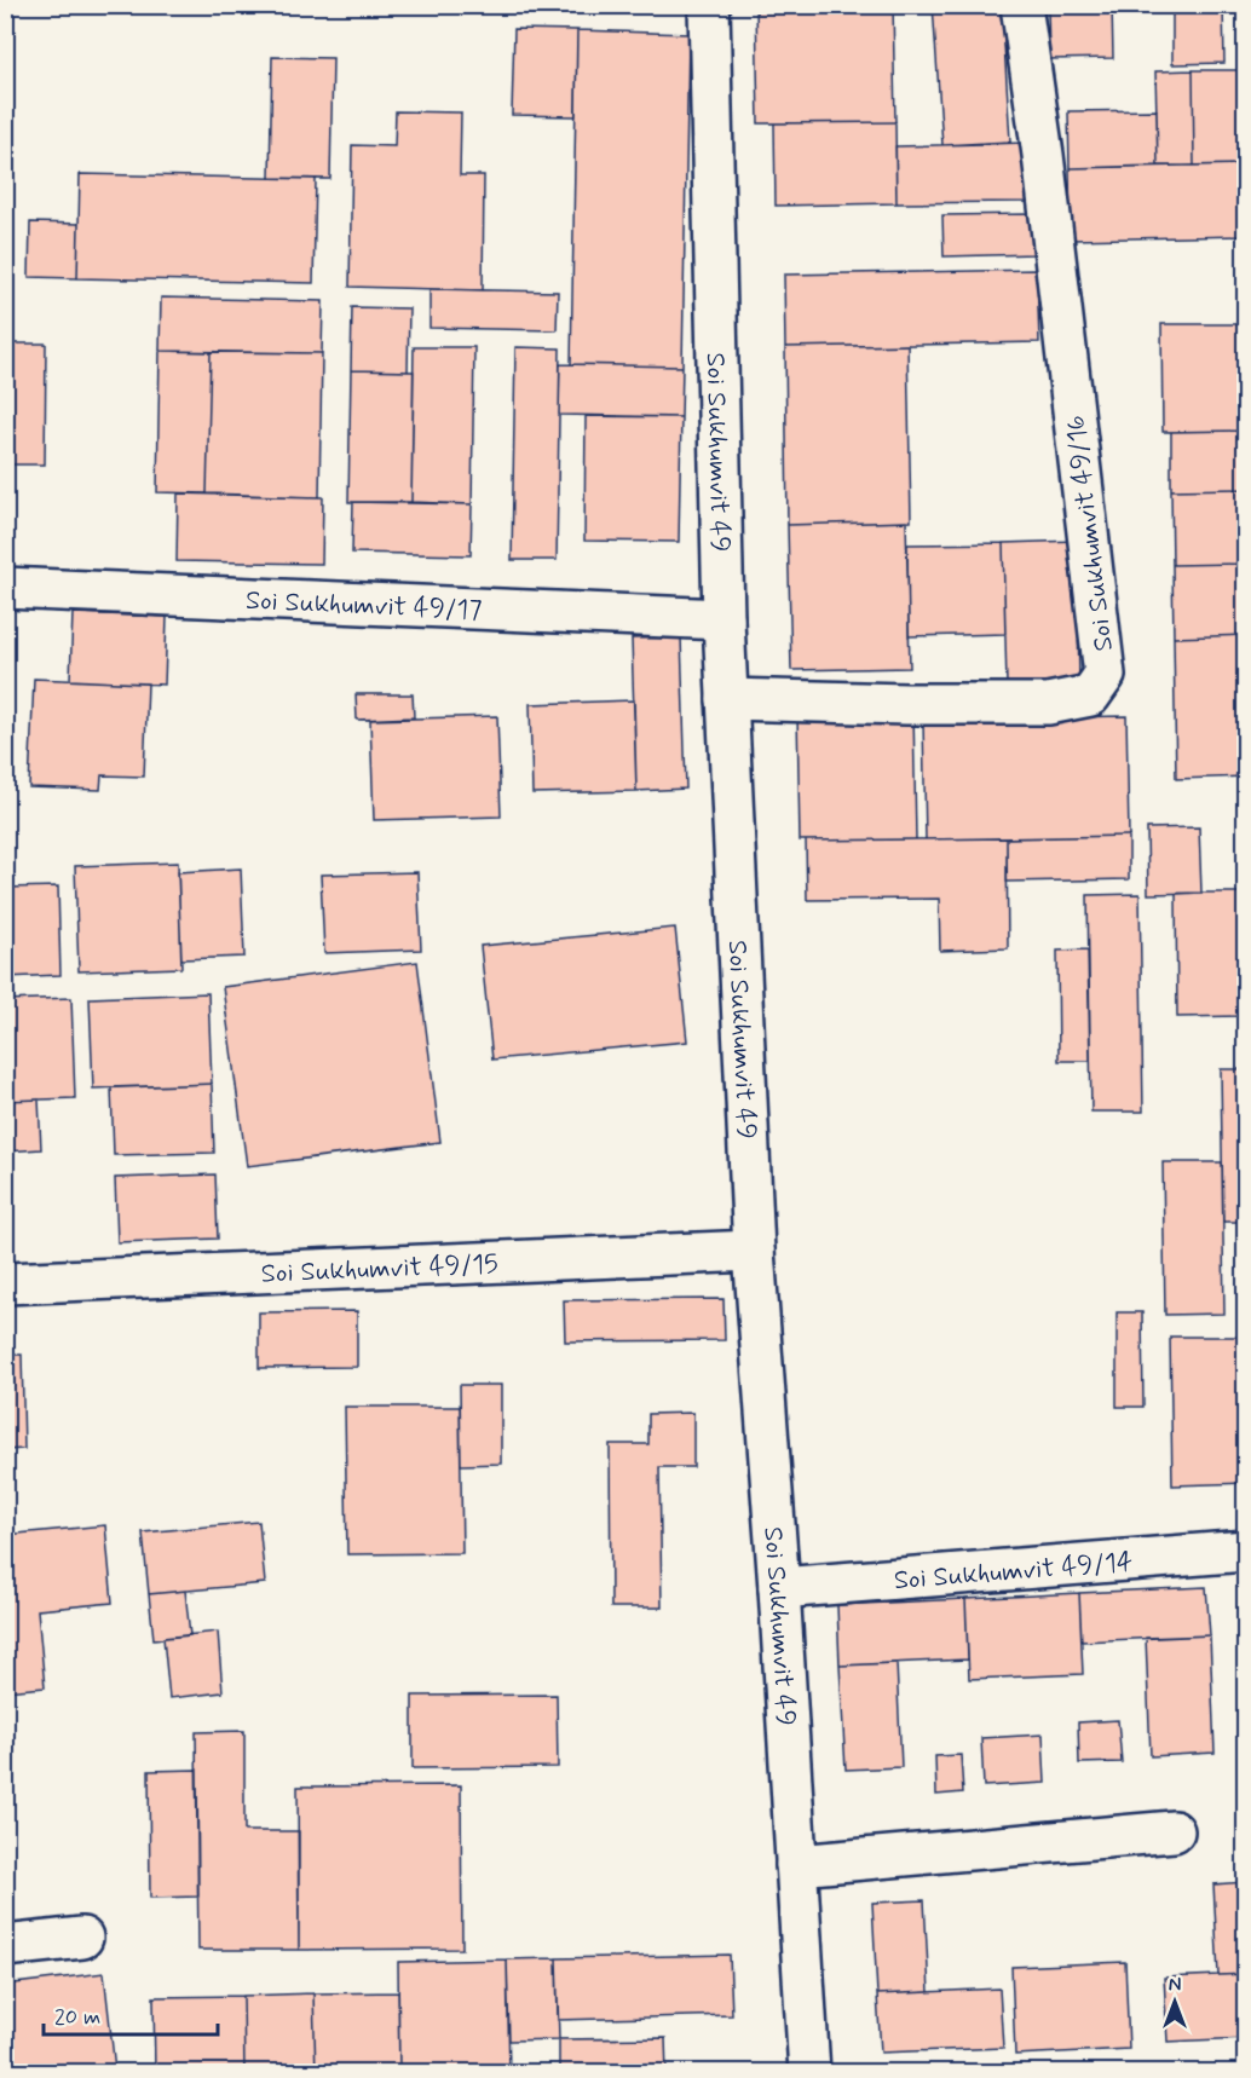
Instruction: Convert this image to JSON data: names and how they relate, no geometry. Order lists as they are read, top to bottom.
{
  "streets": {
    "street": [
      "Soi Sukhumvit 49",
      "Soi Sukhumvit 49/16",
      "Soi Sukhumvit 49/17",
      "Soi Sukhumvit 49/15",
      "Soi Sukhumvit 49/14"
    ]
  },
  "crossings": [
    ["Soi Sukhumvit 49", "Soi Sukhumvit 49/16"],
    ["Soi Sukhumvit 49", "Soi Sukhumvit 49/17"],
    ["Soi Sukhumvit 49", "Soi Sukhumvit 49/15"],
    ["Soi Sukhumvit 49", "Soi Sukhumvit 49/14"]
  ],
  "scale_bar": "20 m",
  "north": "top"
}
